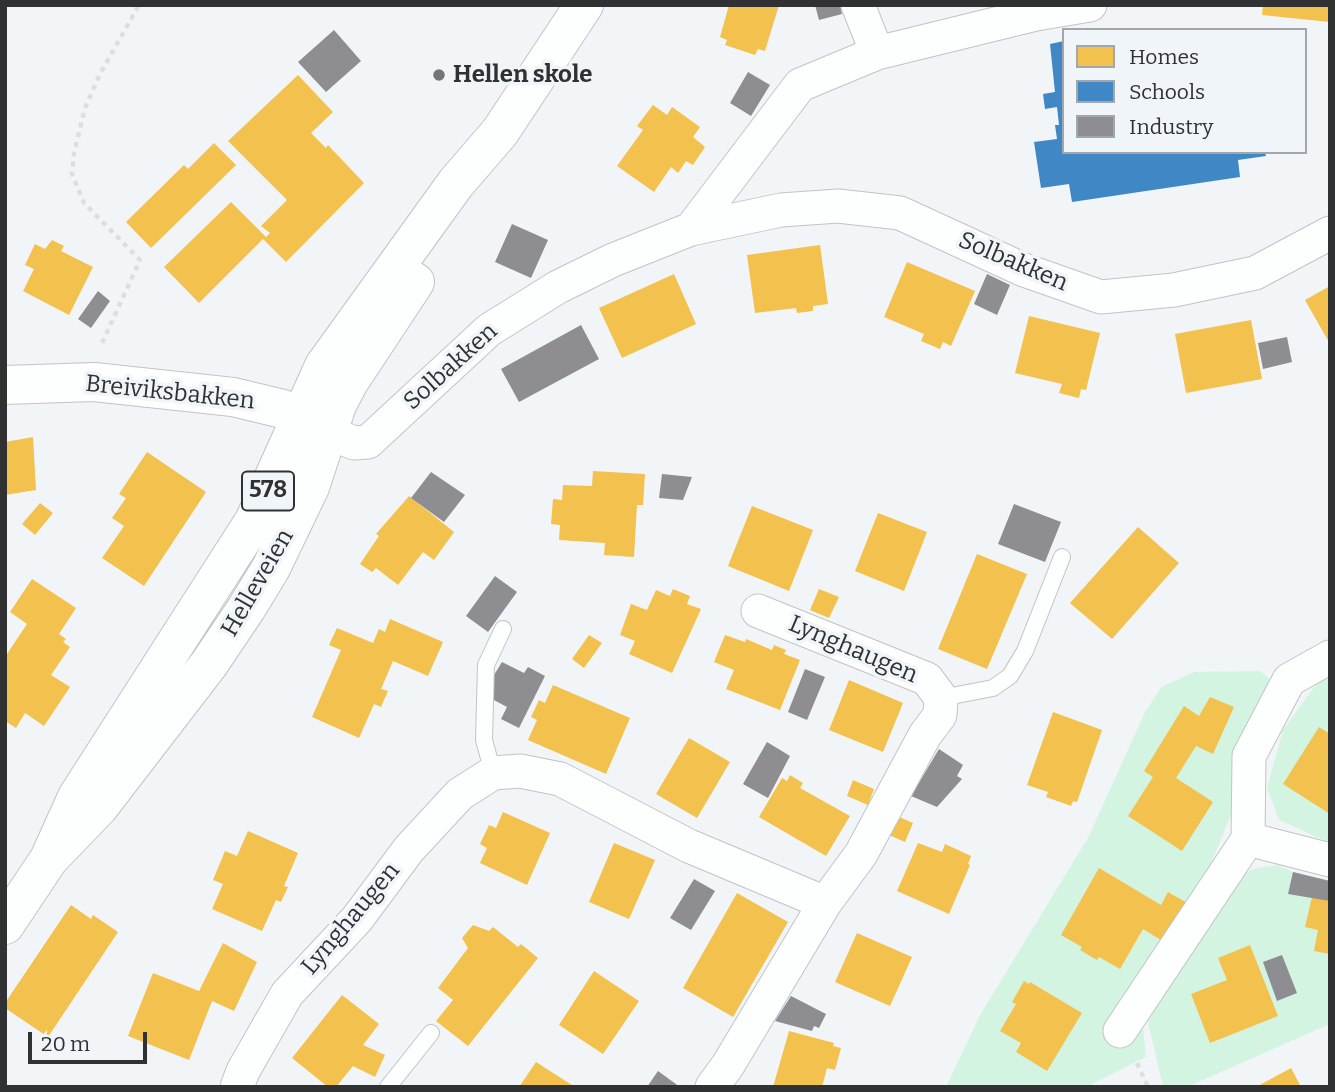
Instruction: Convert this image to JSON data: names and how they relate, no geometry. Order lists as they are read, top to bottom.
{
  "streets": {
    "main road": ["Breiviksbakken", "578", "Helleveien"],
    "street": ["Solbakken", "Lynghaugen"]
  },
  "crossings": [
    ["Solbakken", "Breiviksbakken"],
    ["Solbakken", "Helleveien"],
    ["Breiviksbakken", "Helleveien"]
  ],
  "places": ["Hellen skole"],
  "legend": ["Homes", "Schools", "Industry"],
  "scale_bar": "20 m"
}
